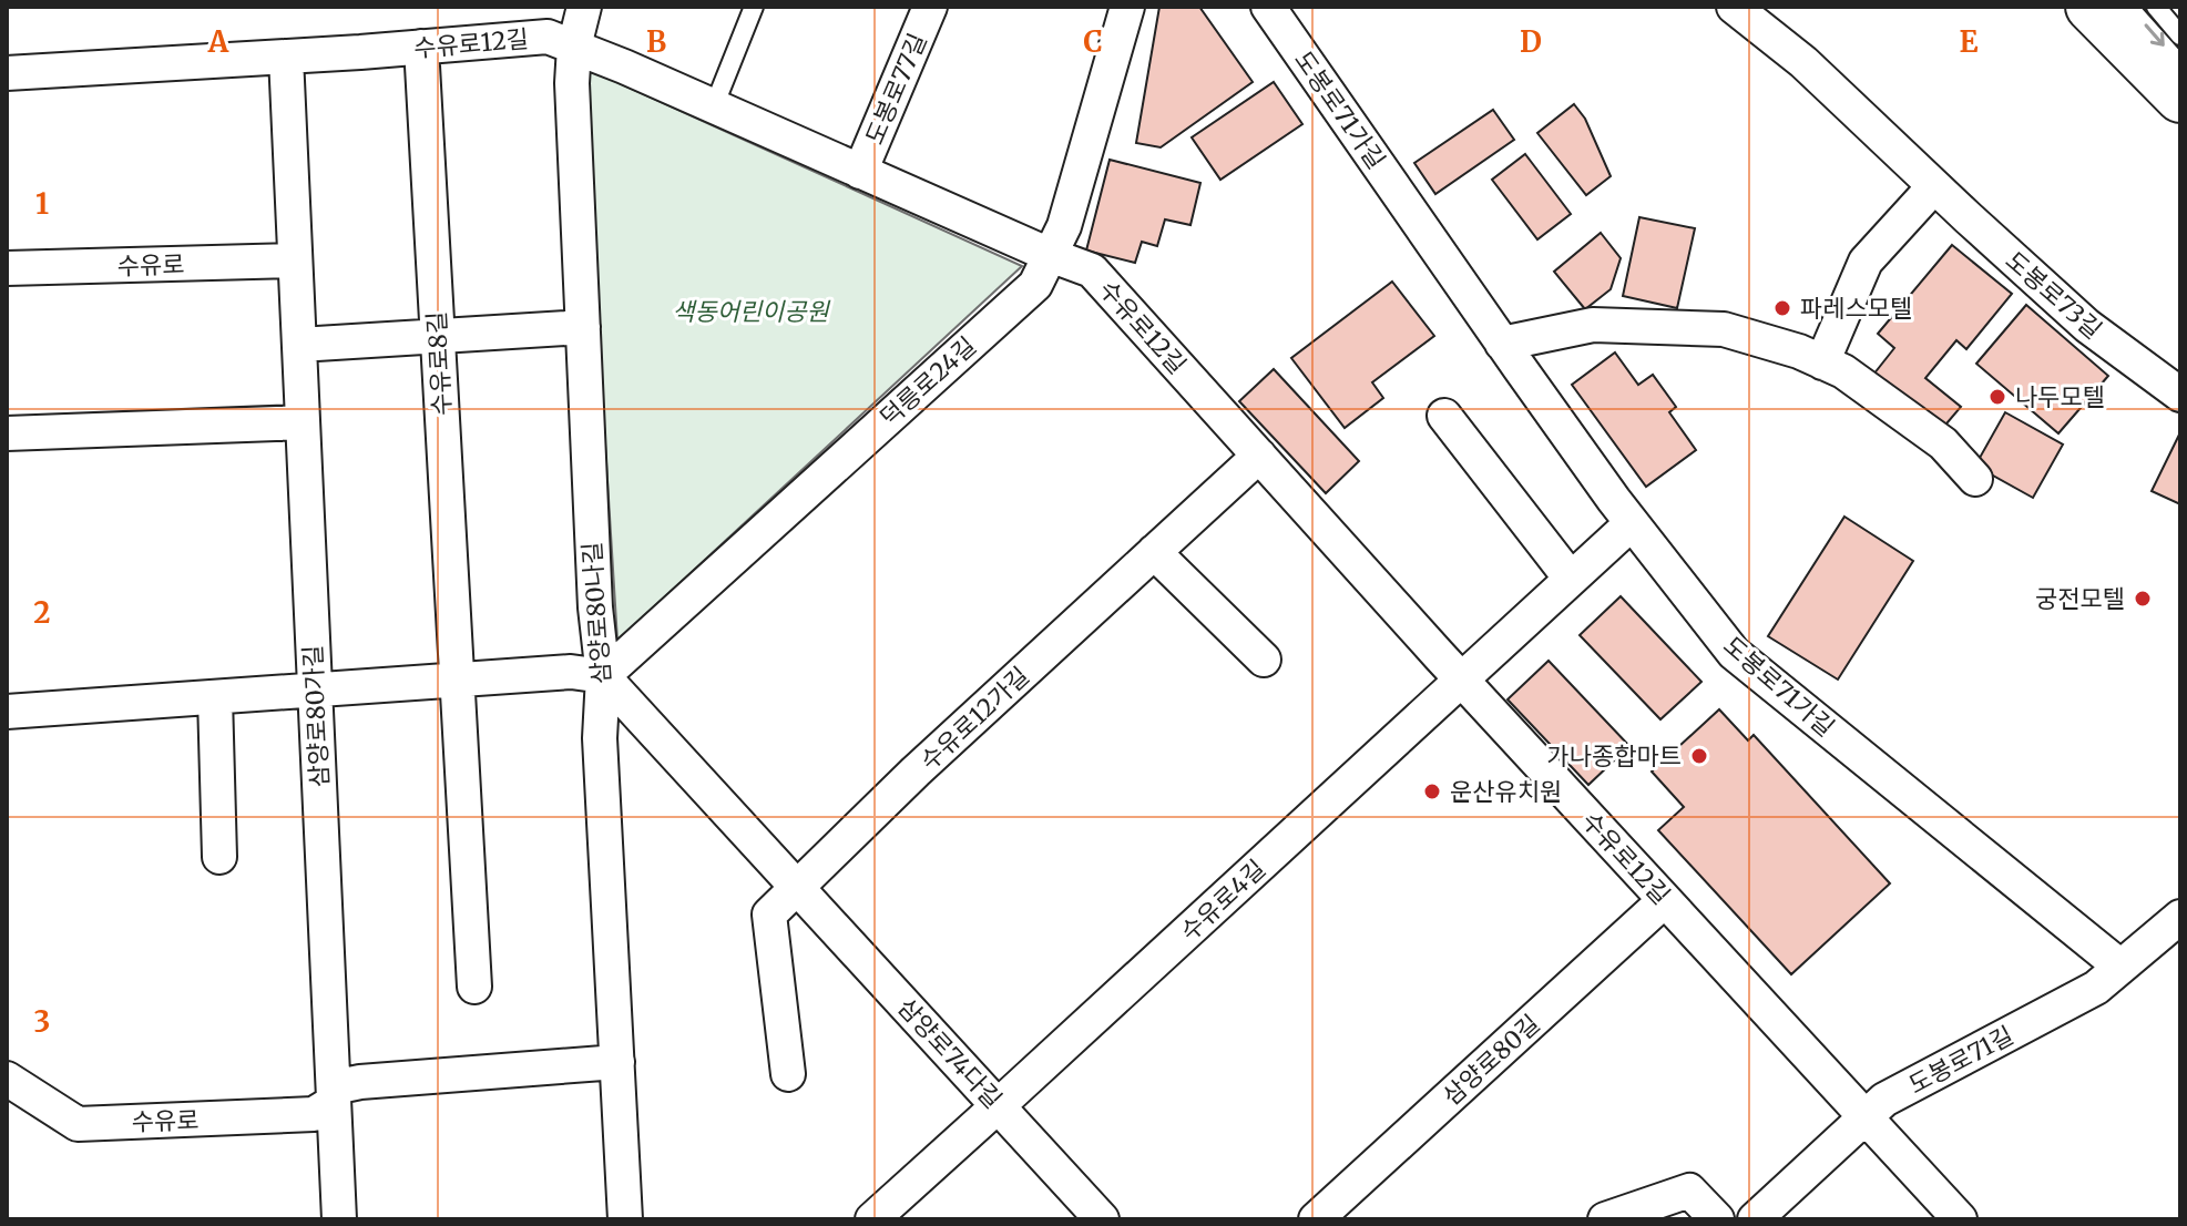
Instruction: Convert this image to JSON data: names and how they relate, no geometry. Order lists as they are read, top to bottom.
{
  "streets": {
    "street": [
      "수유로12길",
      "도봉로77길",
      "도봉로71가길",
      "수유로",
      "도봉로73길",
      "수유로8길",
      "덕릉로24길",
      "삼양로80나길",
      "삼양로80가길",
      "수유로12가길",
      "수유로4길",
      "삼양로74다길",
      "삼양로80길",
      "도봉로71길"
    ]
  },
  "crossings": [
    ["수유로12길", "도봉로77길"],
    ["수유로12길", "수유로8길"],
    ["수유로12길", "덕릉로24길"],
    ["수유로12길", "삼양로80나길"],
    ["수유로12길", "삼양로80가길"],
    ["수유로12길", "수유로12가길"],
    ["수유로12길", "수유로4길"],
    ["수유로12길", "삼양로80길"],
    ["수유로12길", "도봉로71길"],
    ["도봉로71가길", "수유로4길"],
    ["도봉로71가길", "도봉로71길"],
    ["수유로", "삼양로80가길"],
    ["덕릉로24길", "삼양로80나길"],
    ["덕릉로24길", "삼양로74다길"],
    ["삼양로80나길", "삼양로74다길"],
    ["수유로12가길", "삼양로74다길"],
    ["수유로4길", "삼양로74다길"]
  ],
  "parks": ["색동어린이공원"],
  "places": [
    "파레스모텔",
    "나두모텔",
    "궁전모텔",
    "가나종합마트",
    "운산유치원"
  ],
  "grid": {
    "columns": [
      "A",
      "B",
      "C",
      "D",
      "E"
    ],
    "rows": ["1", "2", "3"]
  }
}
